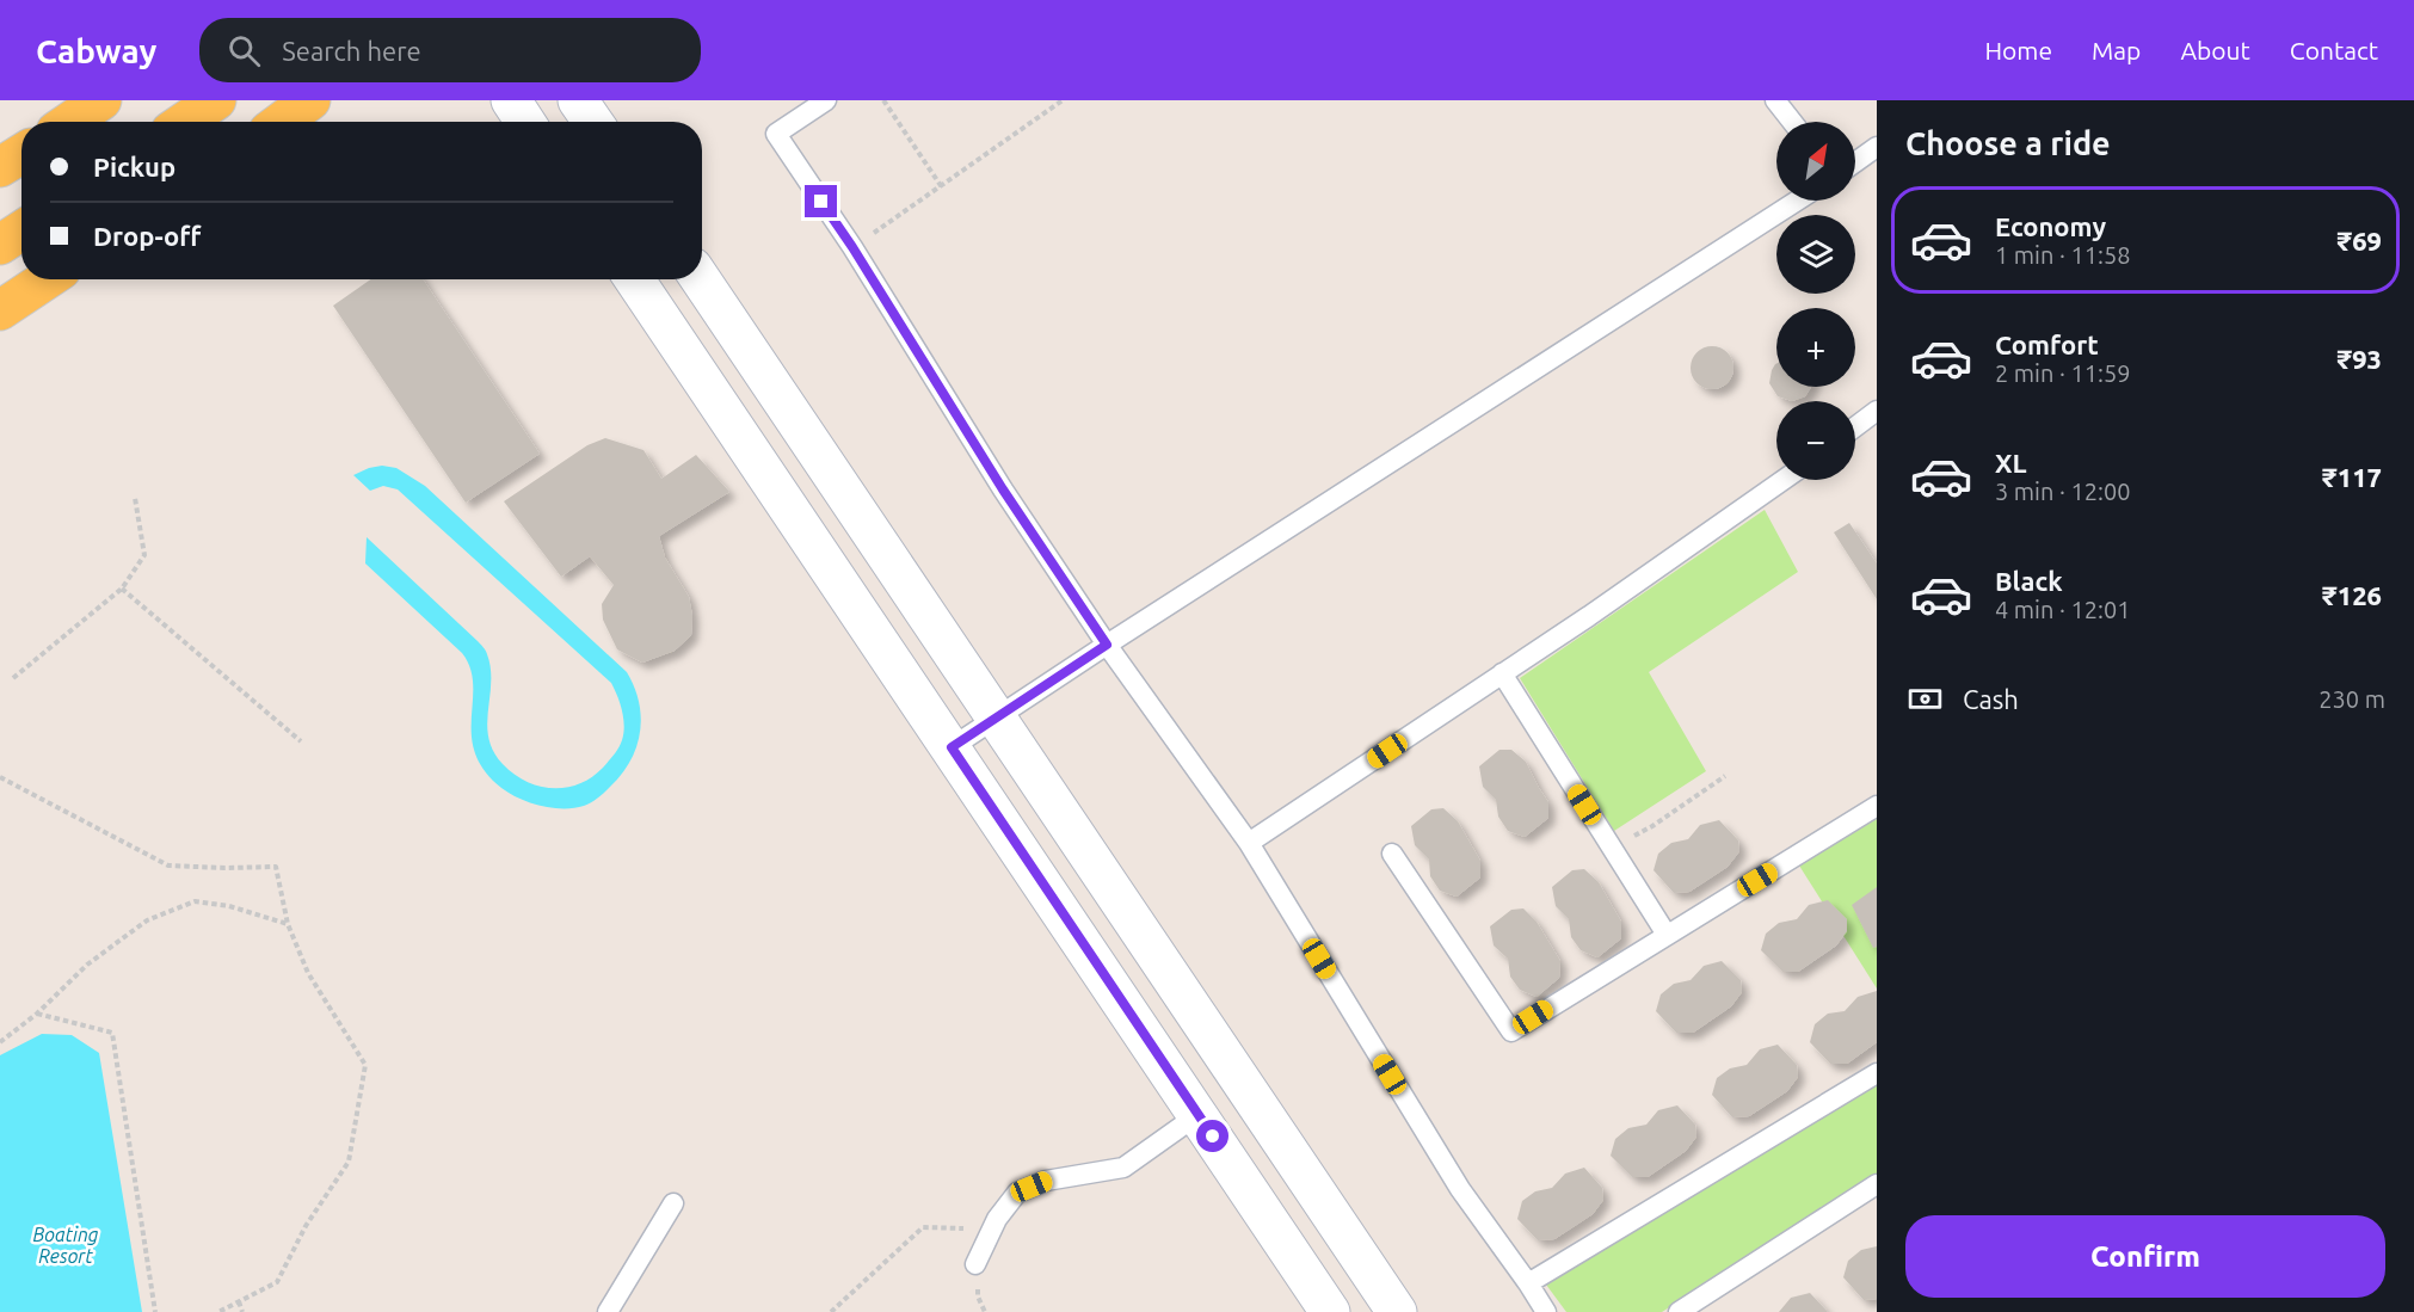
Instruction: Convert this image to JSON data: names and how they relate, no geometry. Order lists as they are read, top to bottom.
{
  "water": ["Boating Resort"],
  "north": "top right",
  "page": {
    "header": "Cabway",
    "search": "Search here",
    "nav": [
      "Home",
      "Map",
      "About",
      "Contact"
    ],
    "heading": "Choose a ride",
    "map_buttons": ["+", "−"],
    "banner": ["Pickup", "Drop-off"],
    "list": [
      {
        "name": "Economy",
        "note": "1 min · 11:58",
        "value": "₹69"
      },
      {
        "name": "Comfort",
        "note": "2 min · 11:59",
        "value": "₹93"
      },
      {
        "name": "XL",
        "note": "3 min · 12:00",
        "value": "₹117"
      },
      {
        "name": "Black",
        "note": "4 min · 12:01",
        "value": "₹126"
      }
    ],
    "pay": ["Cash", "230 m"],
    "buttons": "Confirm"
  }
}
